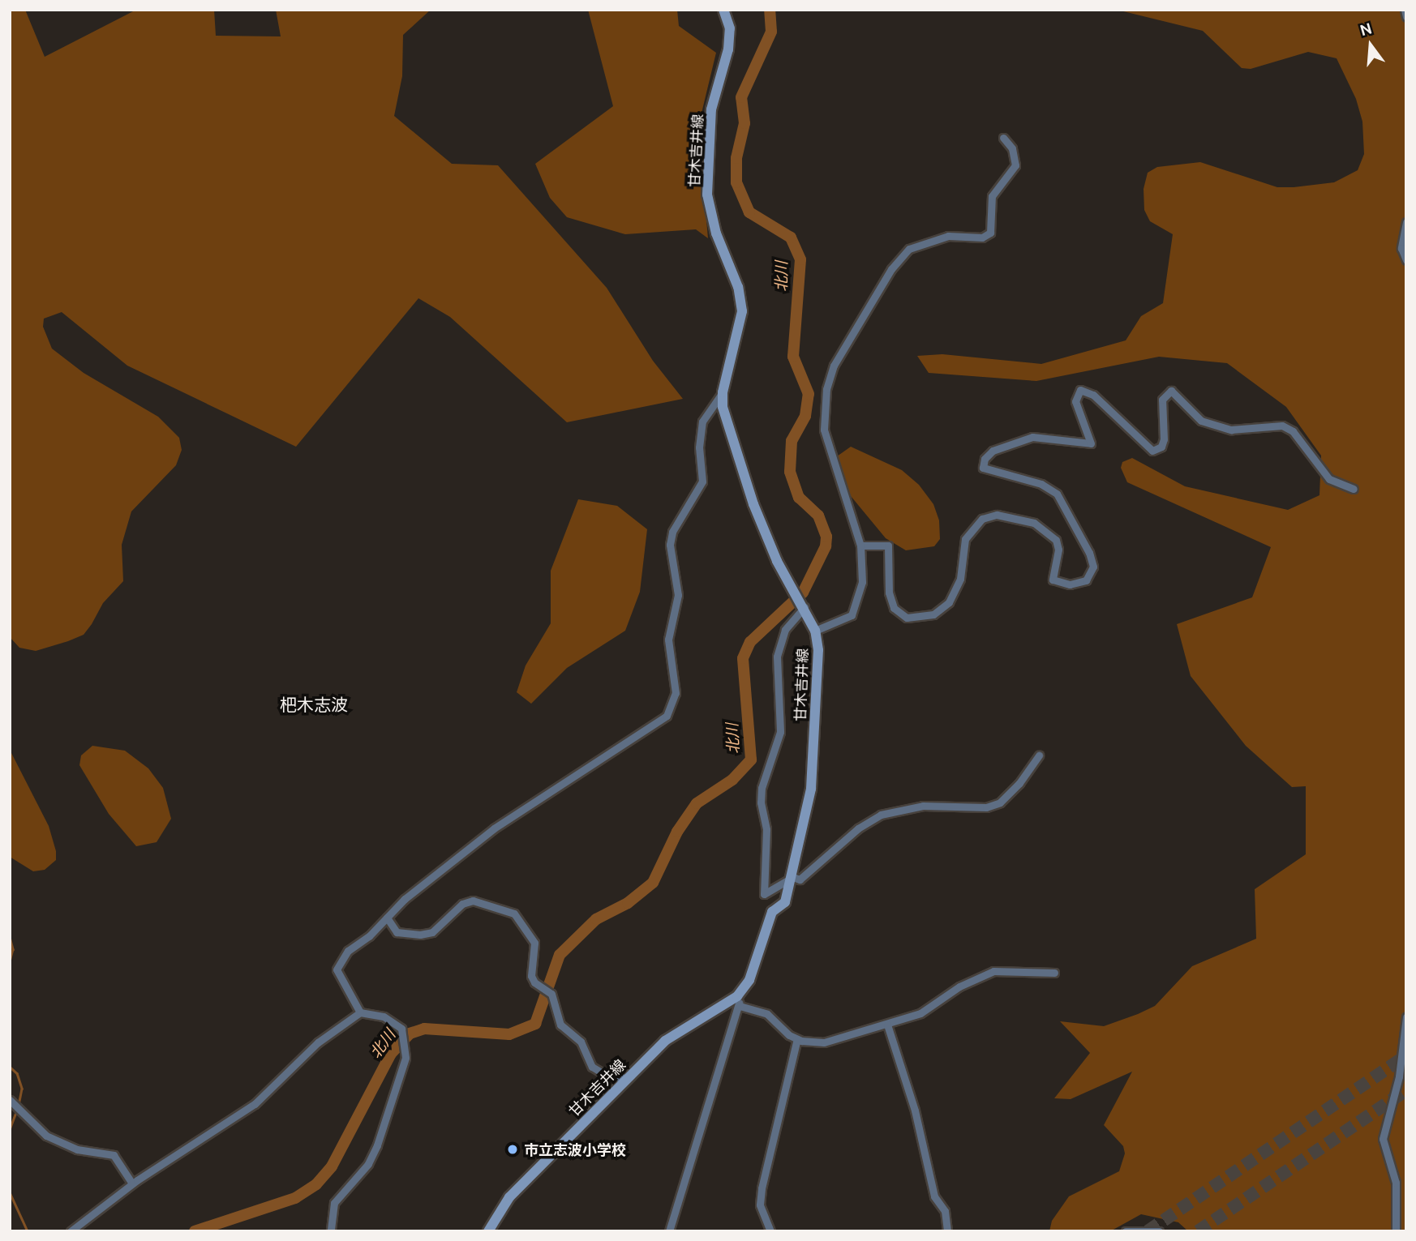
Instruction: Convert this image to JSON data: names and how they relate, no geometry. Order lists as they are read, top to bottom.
{
  "streets": {
    "main road": ["甘木吉井線"]
  },
  "districts": ["杷木志波"],
  "water": ["北川"],
  "places": ["市立志波小学校"],
  "north": "top"
}
